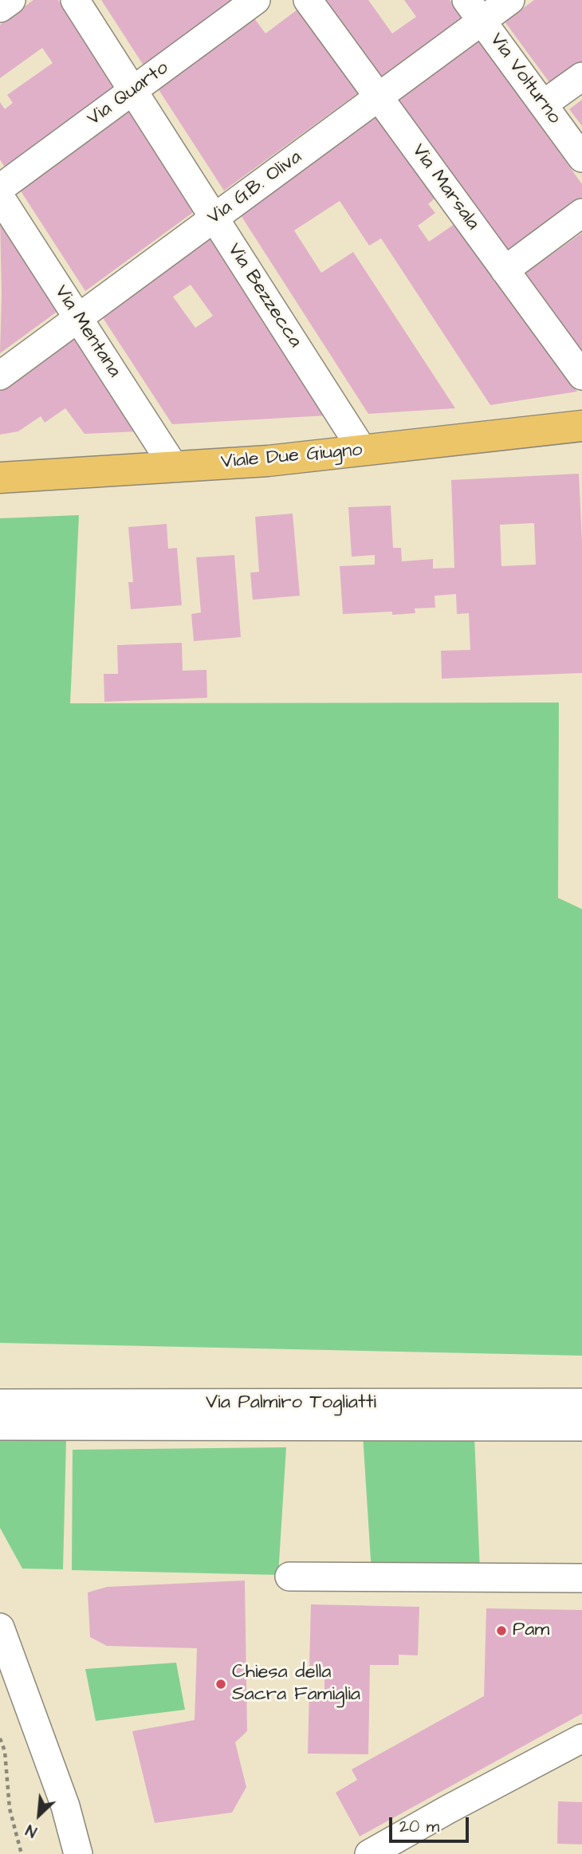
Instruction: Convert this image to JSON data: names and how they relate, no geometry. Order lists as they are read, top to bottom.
{
  "streets": {
    "main road": ["Viale Due Giugno"],
    "street": [
      "Via Volturno",
      "Via Quarto",
      "Via Marsala",
      "Via G.B. Oliva",
      "Via Bezzecca",
      "Via Mentana",
      "Via Palmiro Togliatti"
    ]
  },
  "crossings": [
    ["Via Volturno", "Via G.B. Oliva"],
    ["Via Quarto", "Via Bezzecca"],
    ["Via Marsala", "Via G.B. Oliva"],
    ["Via G.B. Oliva", "Via Bezzecca"],
    ["Via G.B. Oliva", "Via Mentana"],
    ["Via Bezzecca", "Viale Due Giugno"],
    ["Via Mentana", "Viale Due Giugno"]
  ],
  "places": ["Pam", "Chiesa della Sacra Famiglia"],
  "scale_bar": "20 m",
  "north": "bottom left"
}
